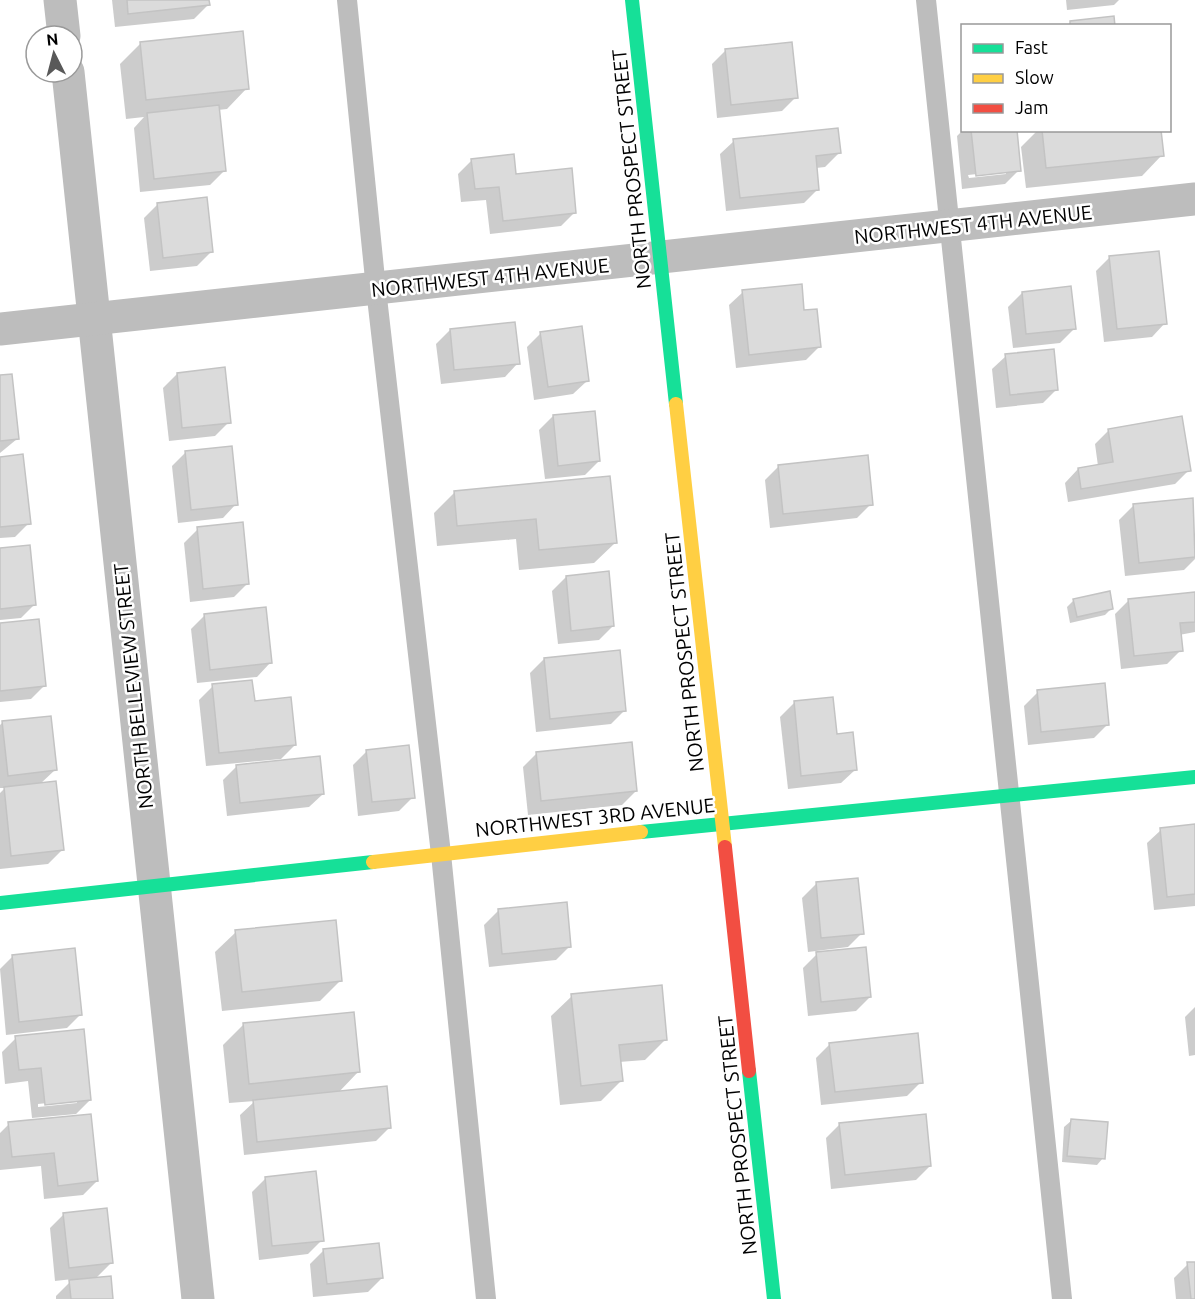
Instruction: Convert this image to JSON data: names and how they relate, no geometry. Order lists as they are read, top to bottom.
{
  "streets": {
    "street": [
      "NORTH PROSPECT STREET",
      "NORTHWEST 4TH AVENUE",
      "NORTH BELLEVIEW STREET",
      "NORTHWEST 3RD AVENUE"
    ]
  },
  "crossings": [
    ["NORTH PROSPECT STREET", "NORTHWEST 4TH AVENUE"],
    ["NORTH PROSPECT STREET", "NORTHWEST 3RD AVENUE"],
    ["NORTHWEST 4TH AVENUE", "NORTH BELLEVIEW STREET"],
    ["NORTH BELLEVIEW STREET", "NORTHWEST 3RD AVENUE"]
  ],
  "legend": ["Fast", "Slow", "Jam"],
  "north": "top"
}
